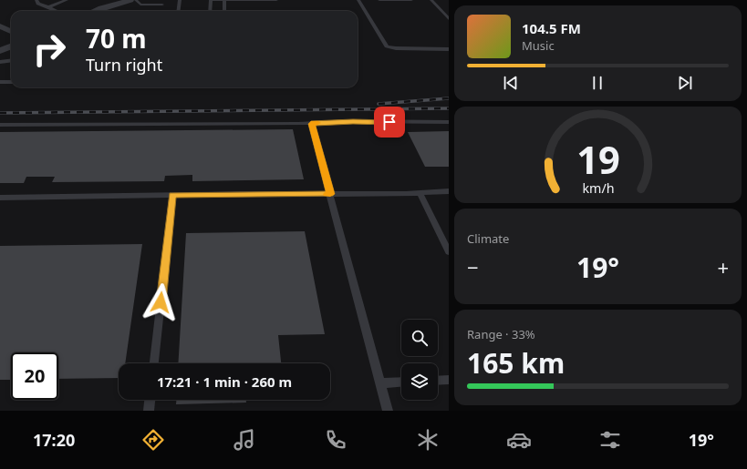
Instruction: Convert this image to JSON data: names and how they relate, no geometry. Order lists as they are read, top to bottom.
{
  "page": {
    "turn": ["70 m", "Turn right"],
    "song": ["104.5 FM", "Music"],
    "tile": [
      "Climate",
      ["Range · 33%", "165 km"]
    ],
    "heat": ["−", "19°", "+"],
    "limit": "20",
    "trip": "17:21 · 1 min · 260 m",
    "tabs": ["17:20", "19°"],
    "gauge": ["19", "km/h"]
  }
}
